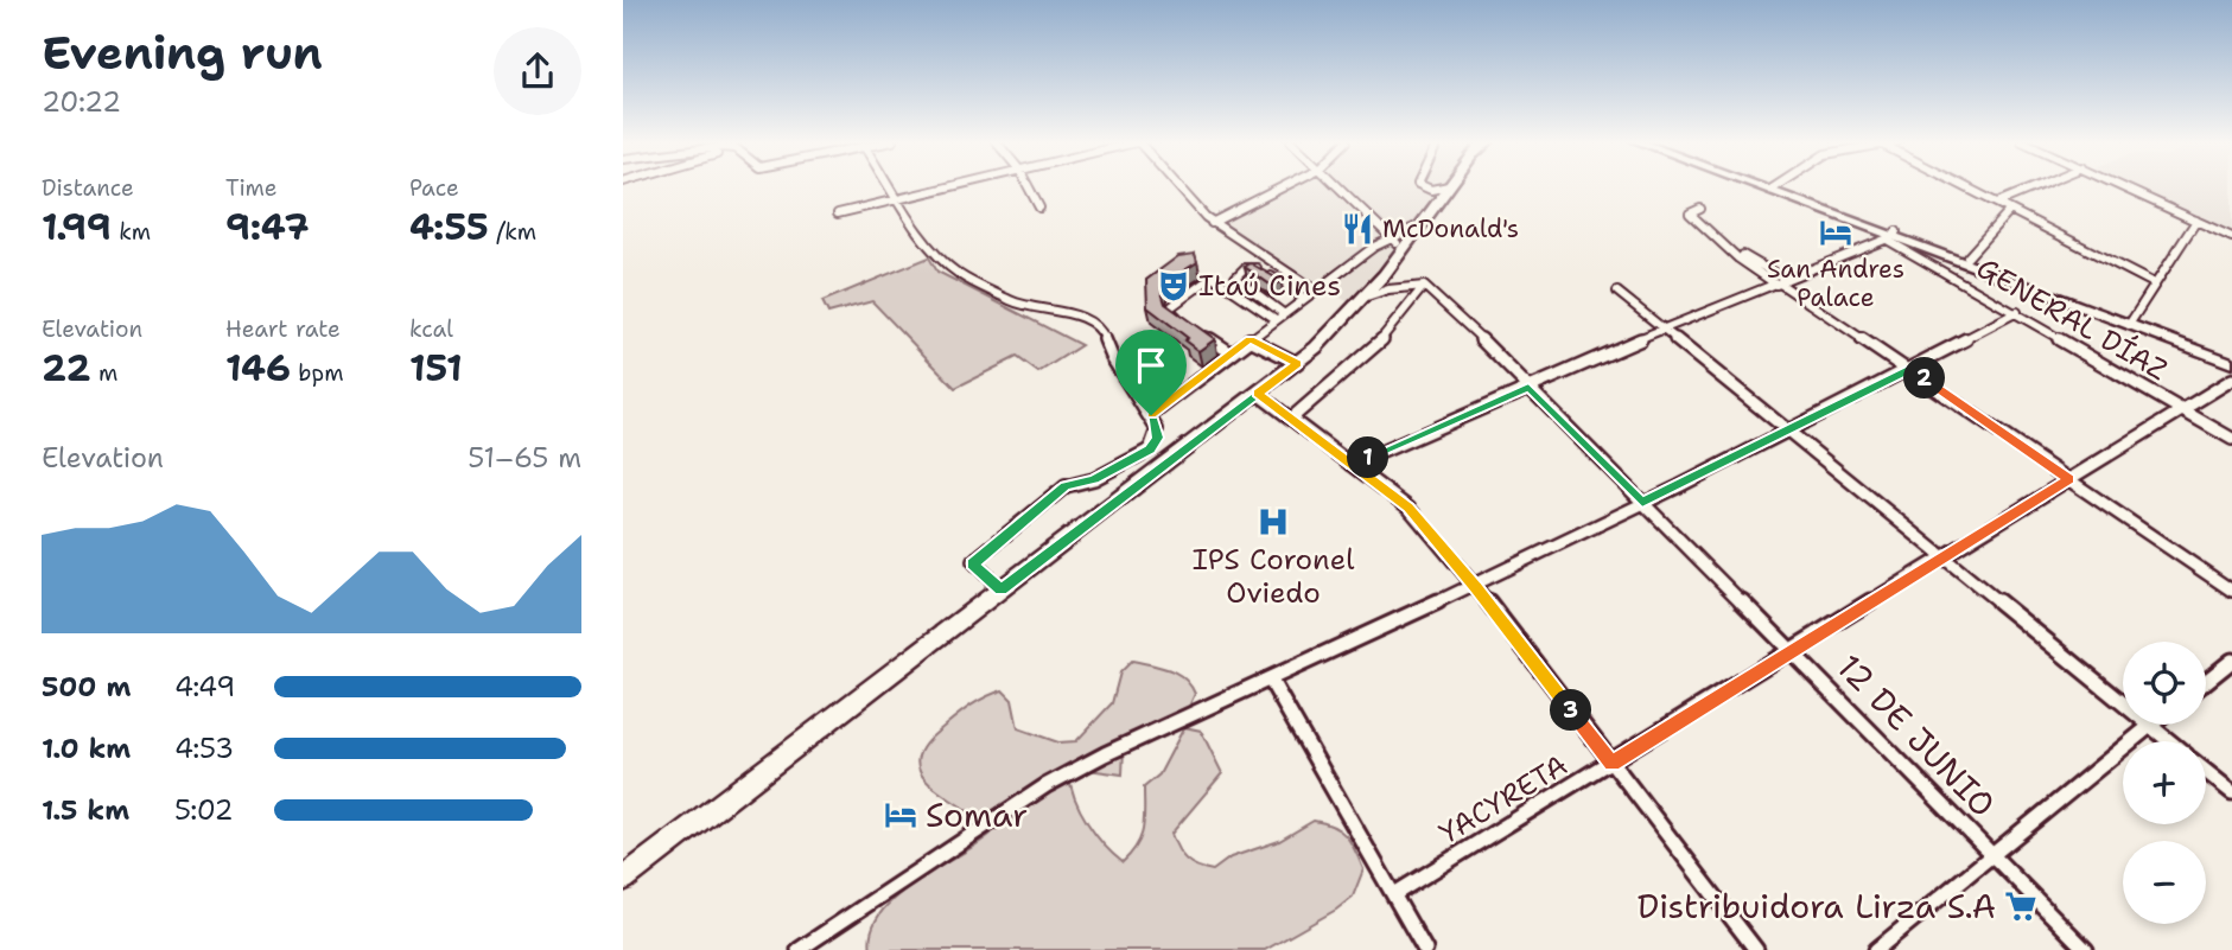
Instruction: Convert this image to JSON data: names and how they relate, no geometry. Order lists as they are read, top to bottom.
{
  "streets": {
    "street": ["GENERAL DÍAZ", "12 DE JUNIO", "YACYRETA"]
  },
  "crossings": [
    ["GENERAL DÍAZ", "YACYRETA"],
    ["12 DE JUNIO", "YACYRETA"]
  ],
  "places": {
    "restaurant": ["McDonald's"],
    "hotel": ["San Andres Palace", "Somar"],
    "theatre": ["Itaú Cines"],
    "hospital": ["IPS Coronel Oviedo"],
    "supermarket": ["Distribuidora Lirza S.A"]
  },
  "page": {
    "heading": ["Evening run", "20:22"],
    "stats": [
      ["Distance", "1.99 km"],
      ["Time", "9:47"],
      ["Pace", "4:55 /km"],
      ["Elevation", "22 m"],
      ["Heart rate", "146 bpm"],
      ["kcal", "151"]
    ],
    "pins": ["2", "1", "3"],
    "chart": ["Elevation", "51–65 m"],
    "map_buttons": ["+", "−"],
    "list": [
      {
        "name": "500 m",
        "note": "4:49"
      },
      {
        "name": "1.0 km",
        "note": "4:53"
      },
      {
        "name": "1.5 km",
        "note": "5:02"
      }
    ]
  }
}
